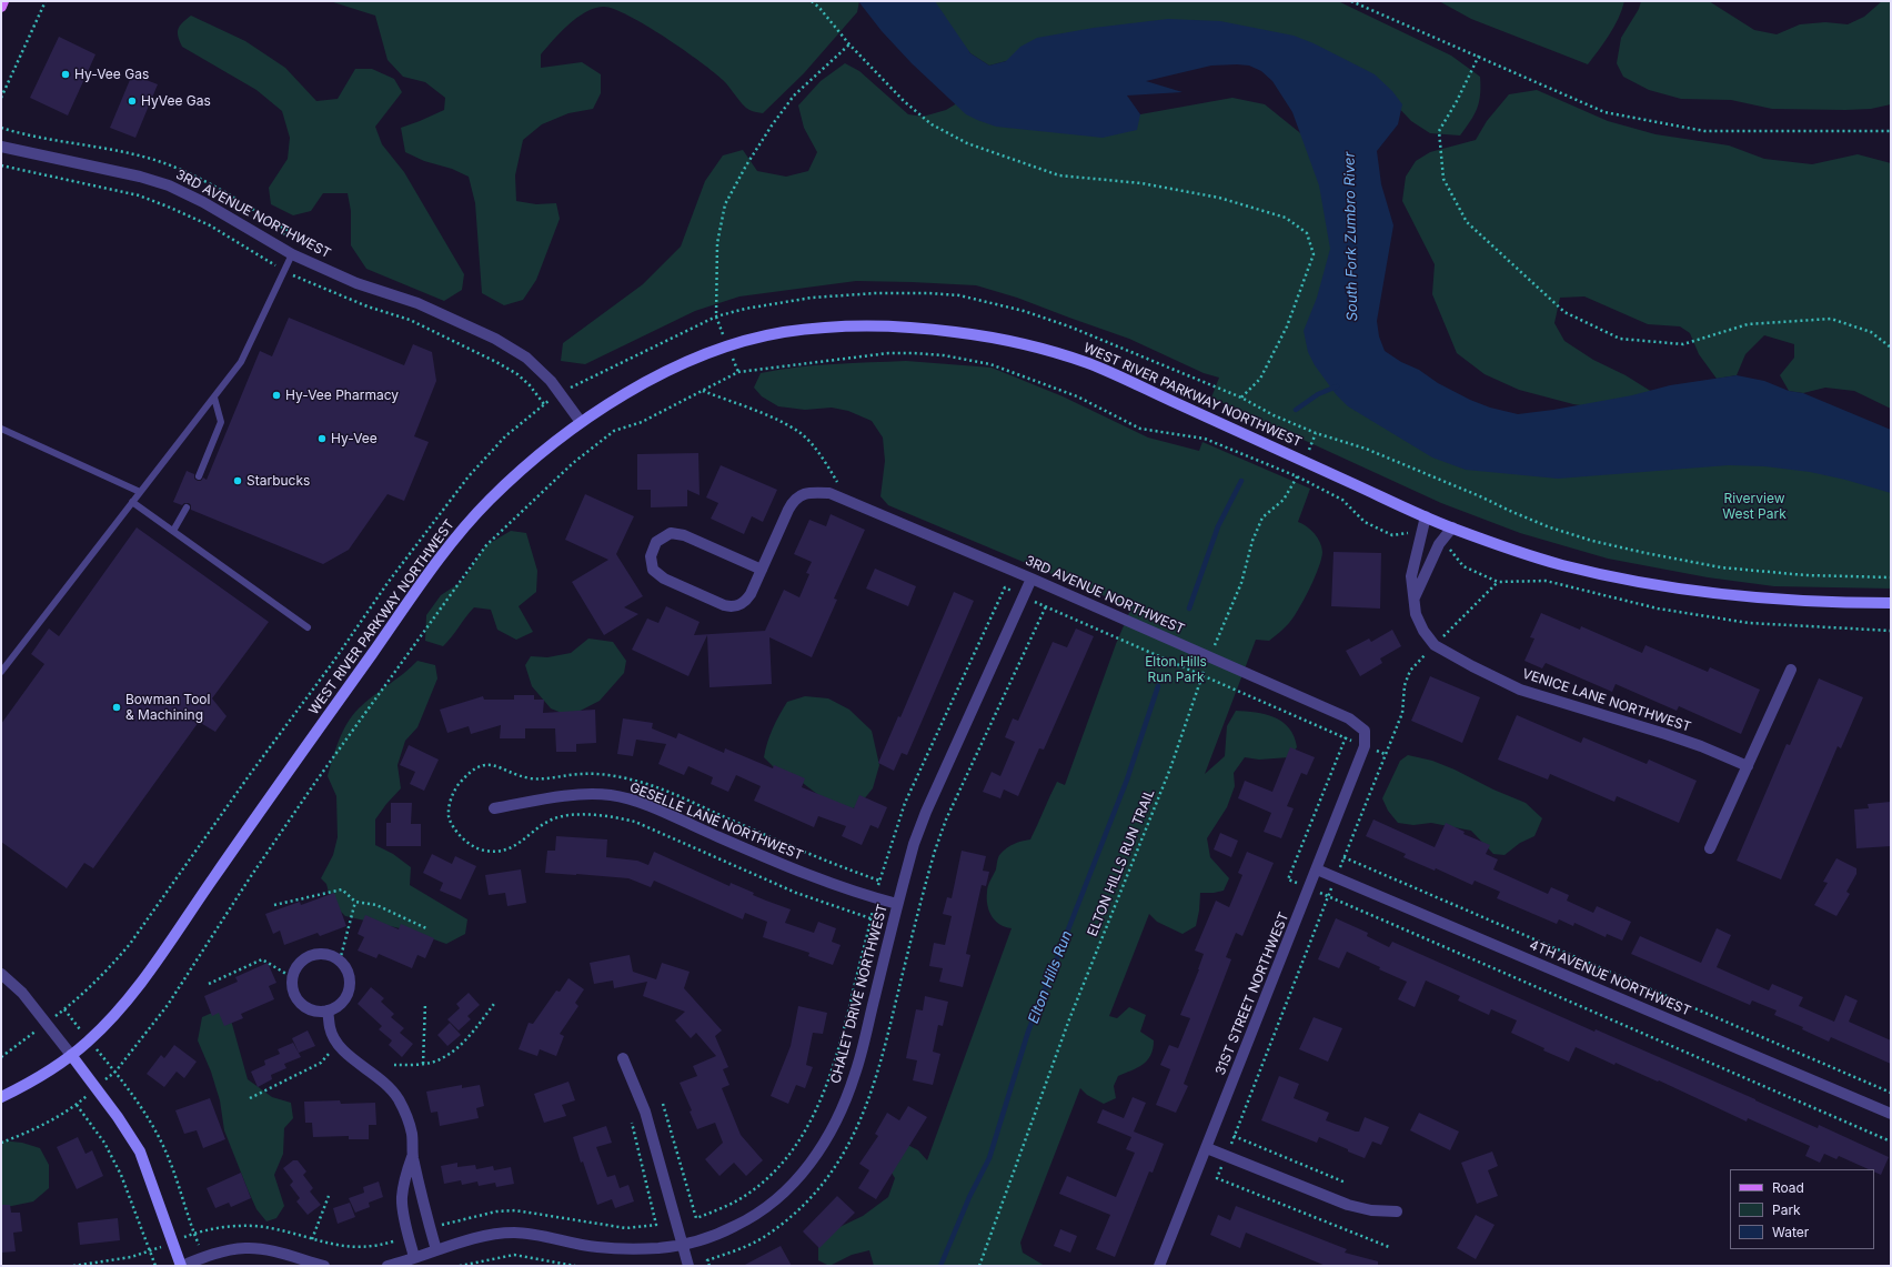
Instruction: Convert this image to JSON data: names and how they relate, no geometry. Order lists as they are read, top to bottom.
{
  "streets": {
    "main road": ["WEST RIVER PARKWAY NORTHWEST"],
    "street": [
      "3RD AVENUE NORTHWEST",
      "VENICE LANE NORTHWEST",
      "GESELLE LANE NORTHWEST",
      "4TH AVENUE NORTHWEST",
      "CHALET DRIVE NORTHWEST",
      "31ST STREET NORTHWEST"
    ],
    "path": ["ELTON HILLS RUN TRAIL"]
  },
  "crossings": [
    ["3RD AVENUE NORTHWEST", "WEST RIVER PARKWAY NORTHWEST"],
    ["3RD AVENUE NORTHWEST", "ELTON HILLS RUN TRAIL"],
    ["3RD AVENUE NORTHWEST", "CHALET DRIVE NORTHWEST"],
    ["3RD AVENUE NORTHWEST", "31ST STREET NORTHWEST"],
    ["WEST RIVER PARKWAY NORTHWEST", "VENICE LANE NORTHWEST"],
    ["GESELLE LANE NORTHWEST", "CHALET DRIVE NORTHWEST"],
    ["4TH AVENUE NORTHWEST", "31ST STREET NORTHWEST"]
  ],
  "water": ["South Fork Zumbro River", "Elton Hills Run"],
  "parks": ["Riverview West Park", "Elton Hills Run Park"],
  "places": [
    "Hy-Vee Gas",
    "HyVee Gas",
    "Hy-Vee Pharmacy",
    "Hy-Vee",
    "Starbucks",
    "Bowman Tool & Machining"
  ],
  "legend": ["Road", "Park", "Water"]
}
